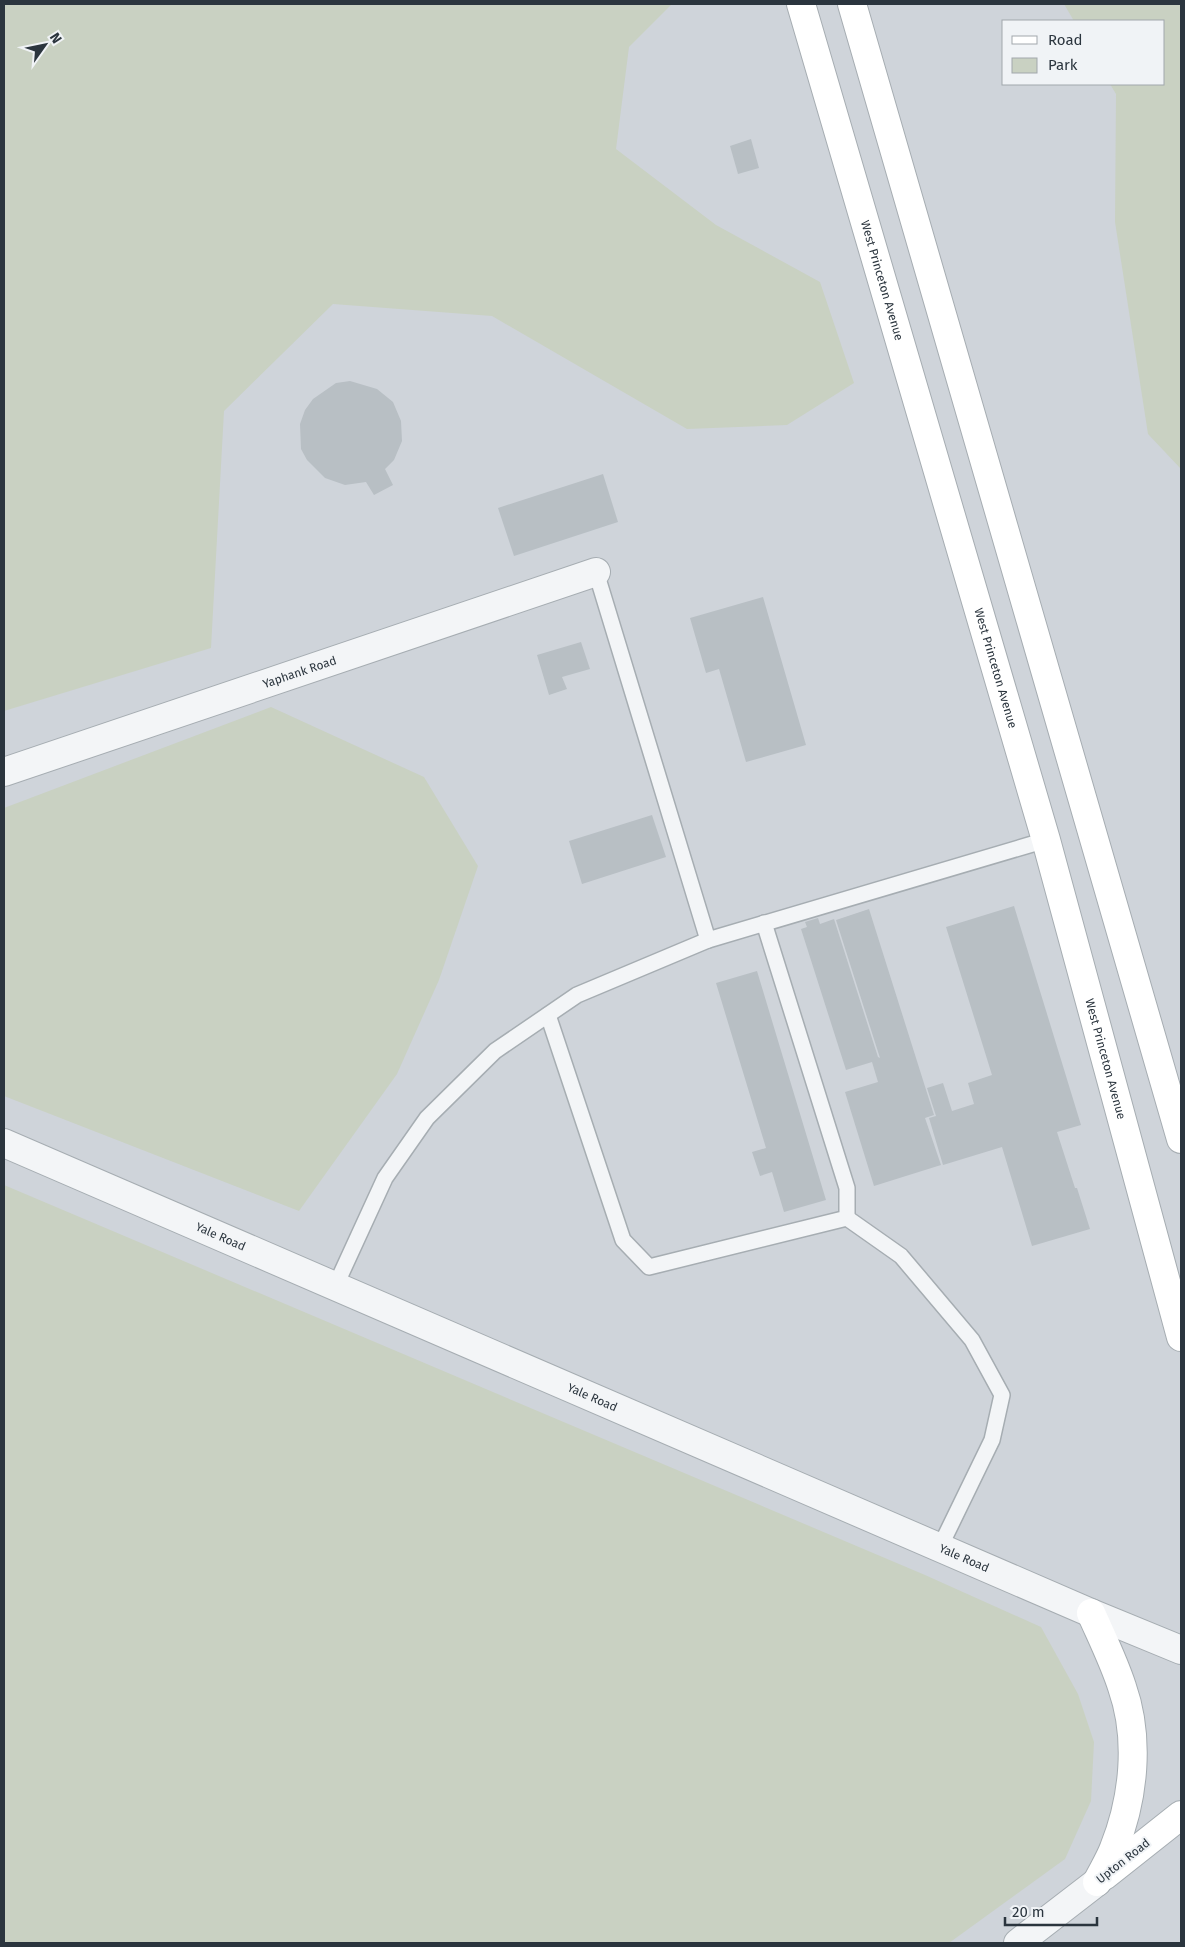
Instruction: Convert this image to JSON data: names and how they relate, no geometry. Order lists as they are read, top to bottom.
{
  "streets": {
    "street": [
      "West Princeton Avenue",
      "Yaphank Road",
      "Yale Road",
      "Upton Road"
    ]
  },
  "legend": ["Road", "Park"],
  "scale_bar": "20 m",
  "north": "top right"
}
